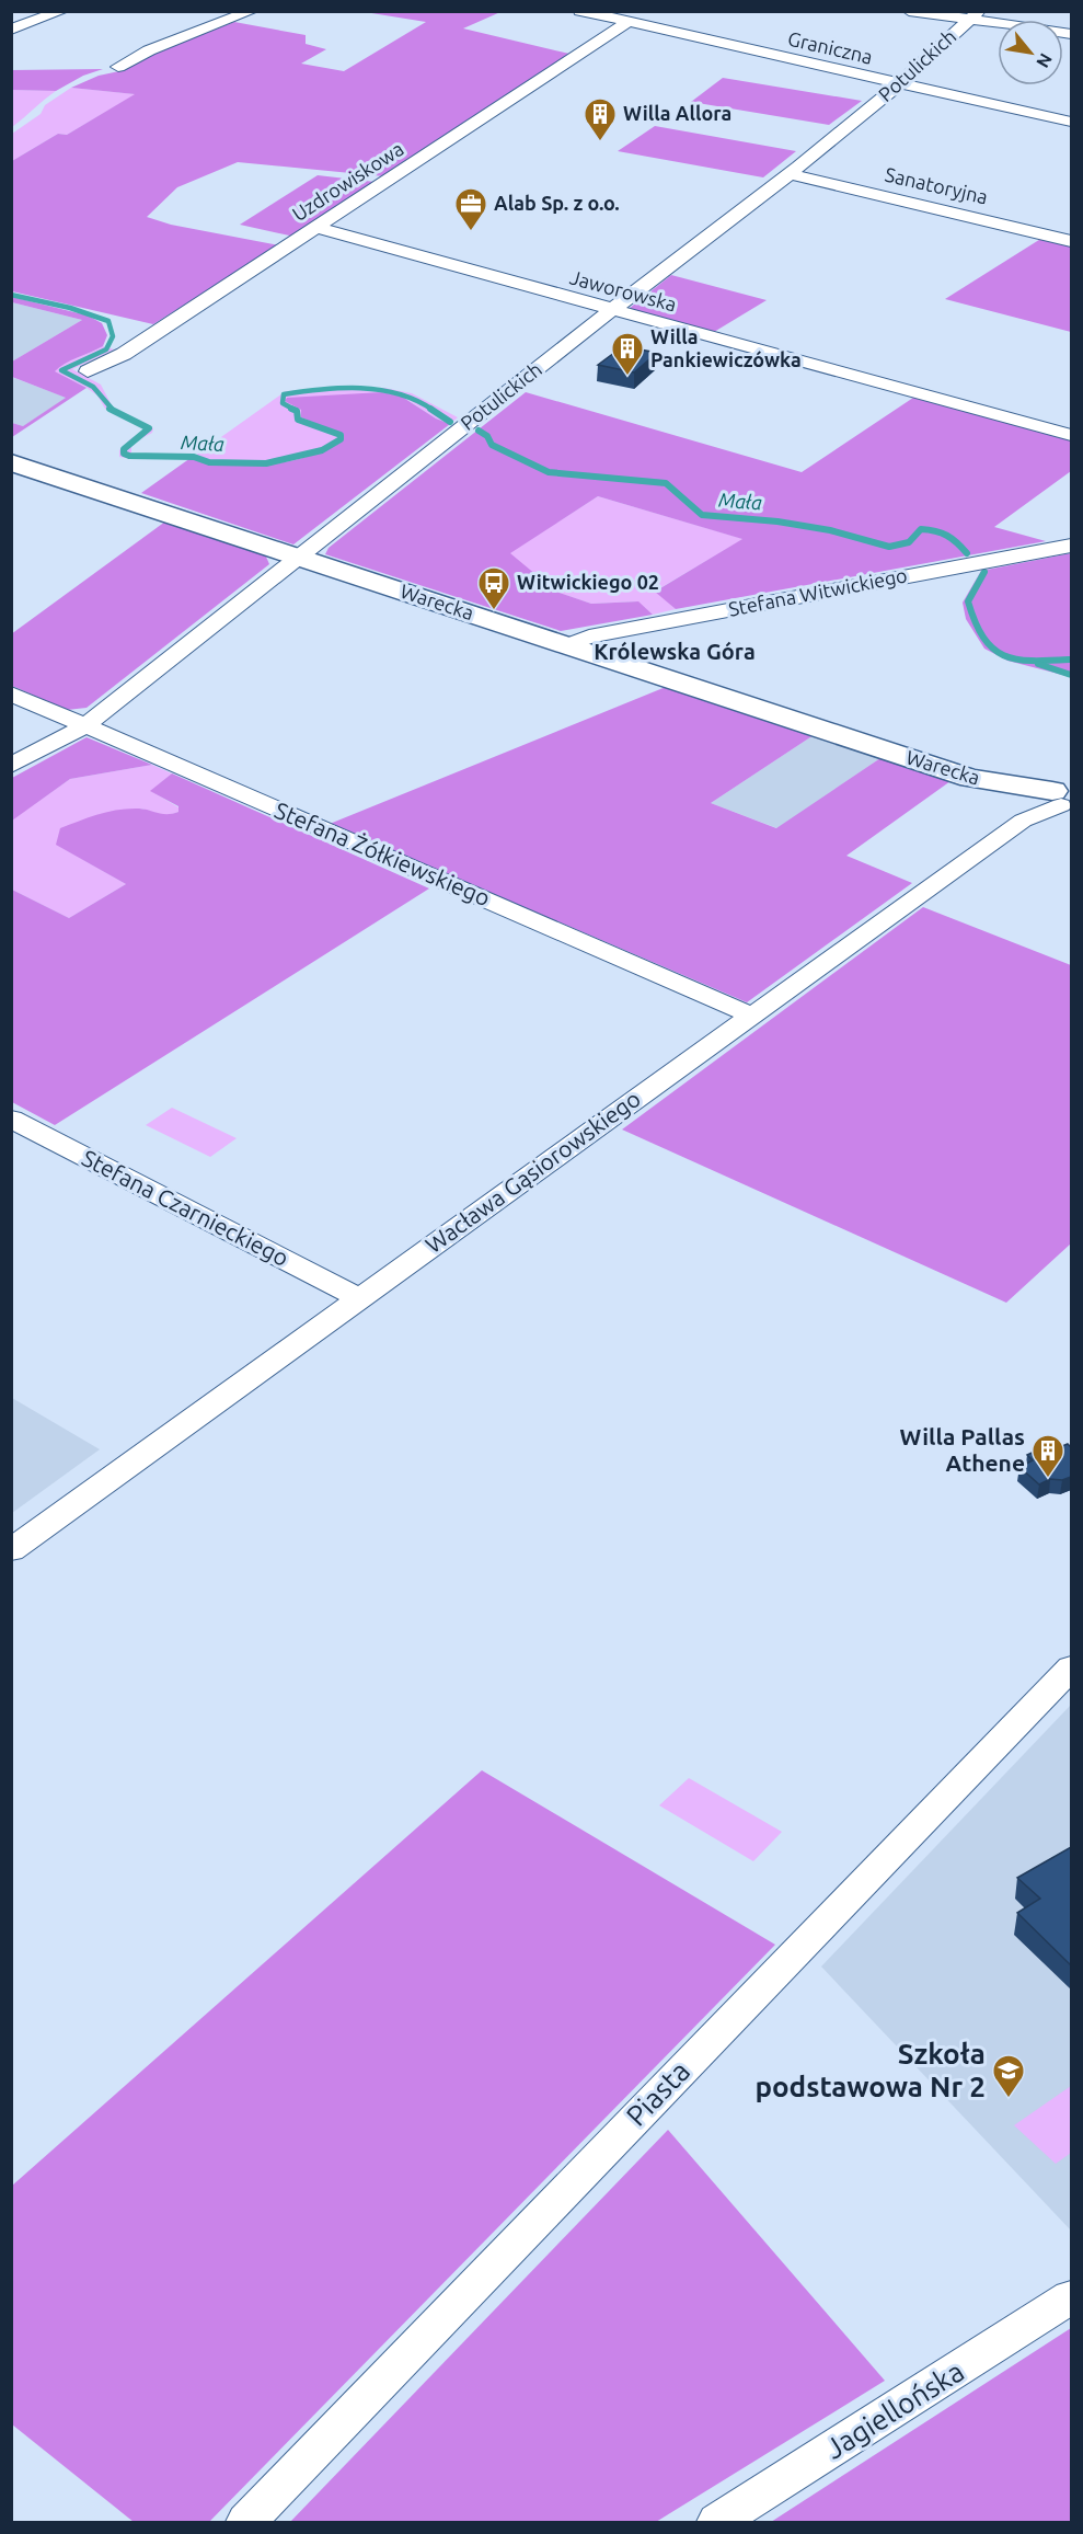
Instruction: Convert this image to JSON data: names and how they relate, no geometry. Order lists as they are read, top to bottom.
{
  "streets": {
    "street": [
      "Graniczna",
      "Potulickich",
      "Uzdrowiskowa",
      "Sanatoryjna",
      "Jaworowska",
      "Stefana Witwickiego",
      "Warecka",
      "Stefana Żółkiewskiego",
      "Wacława Gąsiorowskiego",
      "Stefana Czarnieckiego",
      "Piasta",
      "Jagiellońska"
    ]
  },
  "crossings": [
    ["Graniczna", "Potulickich"],
    ["Graniczna", "Uzdrowiskowa"],
    ["Potulickich", "Sanatoryjna"],
    ["Potulickich", "Jaworowska"],
    ["Potulickich", "Warecka"],
    ["Potulickich", "Stefana Żółkiewskiego"],
    ["Uzdrowiskowa", "Jaworowska"],
    ["Stefana Witwickiego", "Warecka"],
    ["Warecka", "Wacława Gąsiorowskiego"],
    ["Stefana Żółkiewskiego", "Wacława Gąsiorowskiego"],
    ["Wacława Gąsiorowskiego", "Stefana Czarnieckiego"]
  ],
  "districts": ["Królewska Góra"],
  "water": ["Mała"],
  "places": {
    "building": ["Willa Allora", "Willa Pankiewiczówka", "Willa Pallas Athene"],
    "office": ["Alab Sp. z o.o."],
    "bus stop": ["Witwickiego 02"],
    "school or university": ["Szkoła podstawowa Nr 2"]
  },
  "north": "bottom right"
}
